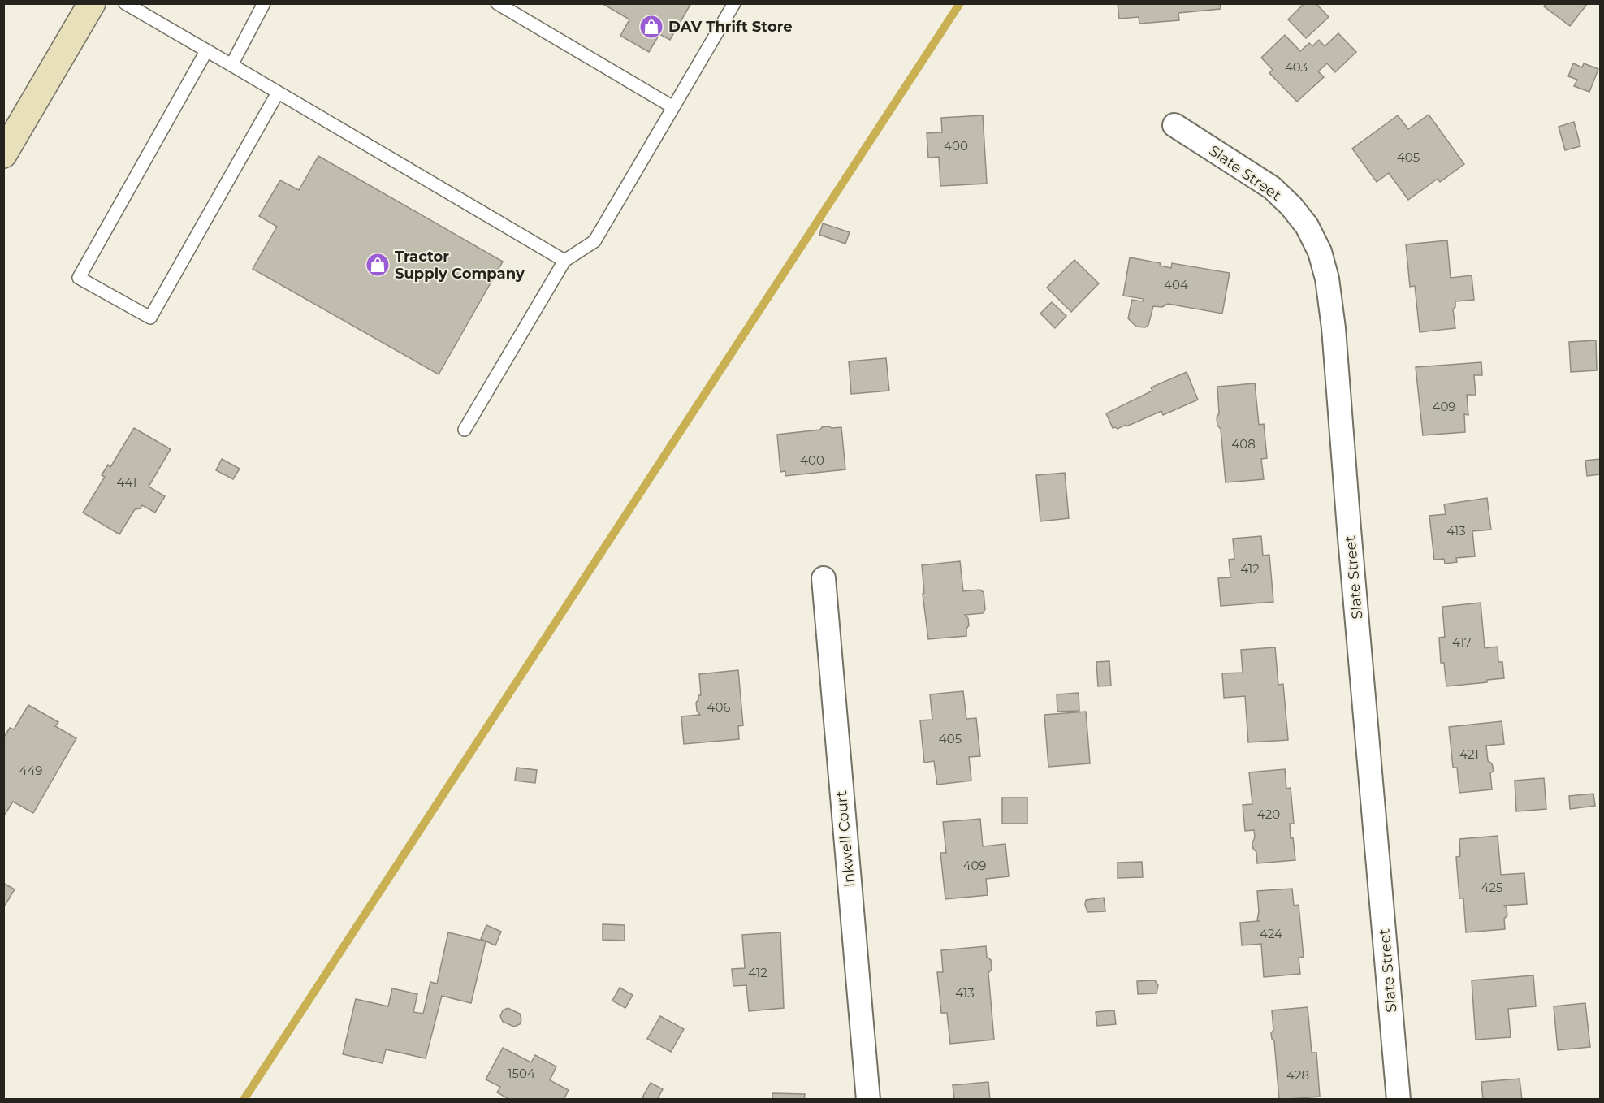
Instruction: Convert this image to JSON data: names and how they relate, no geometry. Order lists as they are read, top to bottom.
{
  "streets": {
    "street": ["Slate Street", "Inkwell Court"]
  },
  "places": {
    "shop": ["DAV Thrift Store", "Tractor Supply Company"]
  },
  "house_numbers": [
    "403",
    "400",
    "405",
    "404",
    "409",
    "408",
    "400",
    "441",
    "413",
    "412",
    "417",
    "406",
    "405",
    "421",
    "449",
    "420",
    "409",
    "425",
    "424",
    "412",
    "413",
    "1504",
    "428"
  ]
}
